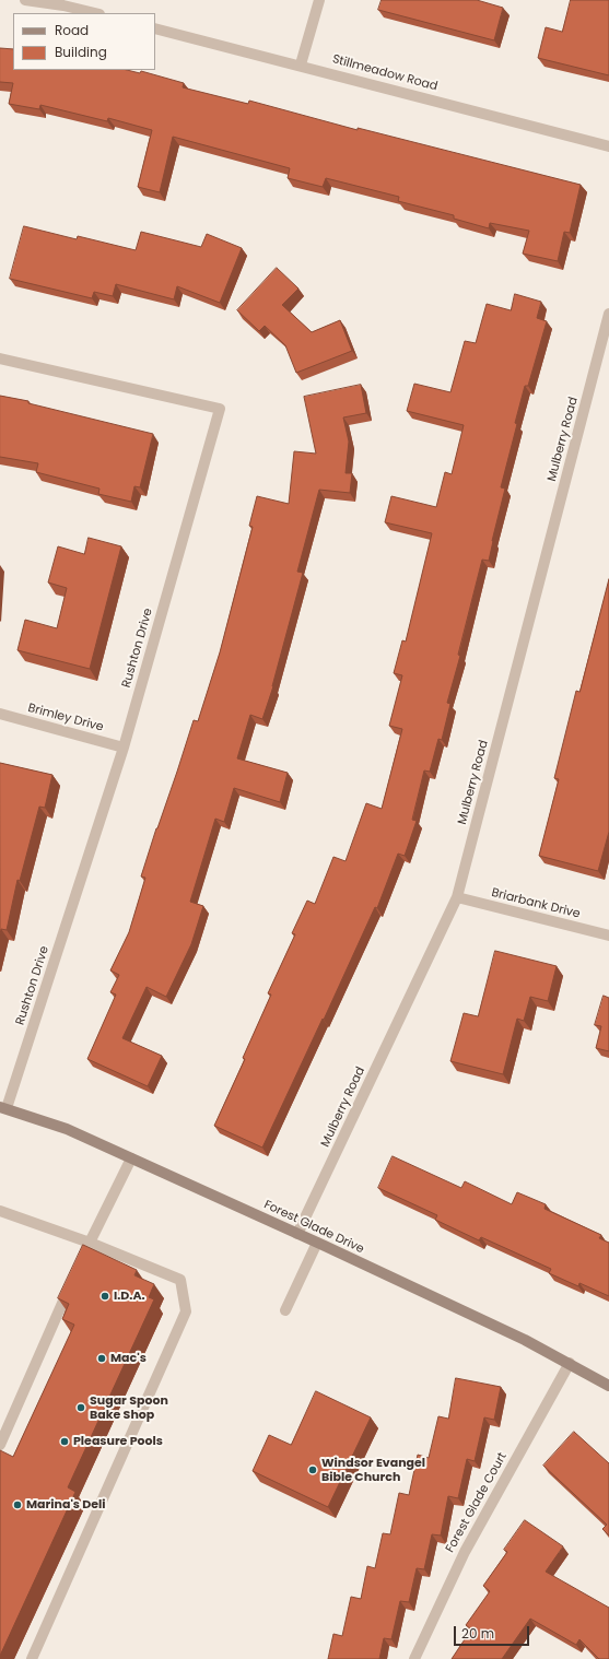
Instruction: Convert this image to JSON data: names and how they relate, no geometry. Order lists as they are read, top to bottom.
{
  "streets": {
    "street": [
      "Stillmeadow Road",
      "Mulberry Road",
      "Rushton Drive",
      "Brimley Drive",
      "Briarbank Drive",
      "Forest Glade Drive",
      "Forest Glade Court"
    ]
  },
  "crossings": [
    ["Mulberry Road", "Briarbank Drive"],
    ["Mulberry Road", "Forest Glade Drive"],
    ["Rushton Drive", "Brimley Drive"],
    ["Rushton Drive", "Forest Glade Drive"],
    ["Forest Glade Drive", "Forest Glade Court"]
  ],
  "places": [
    "I.D.A.",
    "Mac's",
    "Sugar Spoon Bake Shop",
    "Pleasure Pools",
    "Windsor Evangel Bible Church",
    "Marina's Deli"
  ],
  "legend": ["Road", "Building"],
  "scale_bar": "20 m"
}
